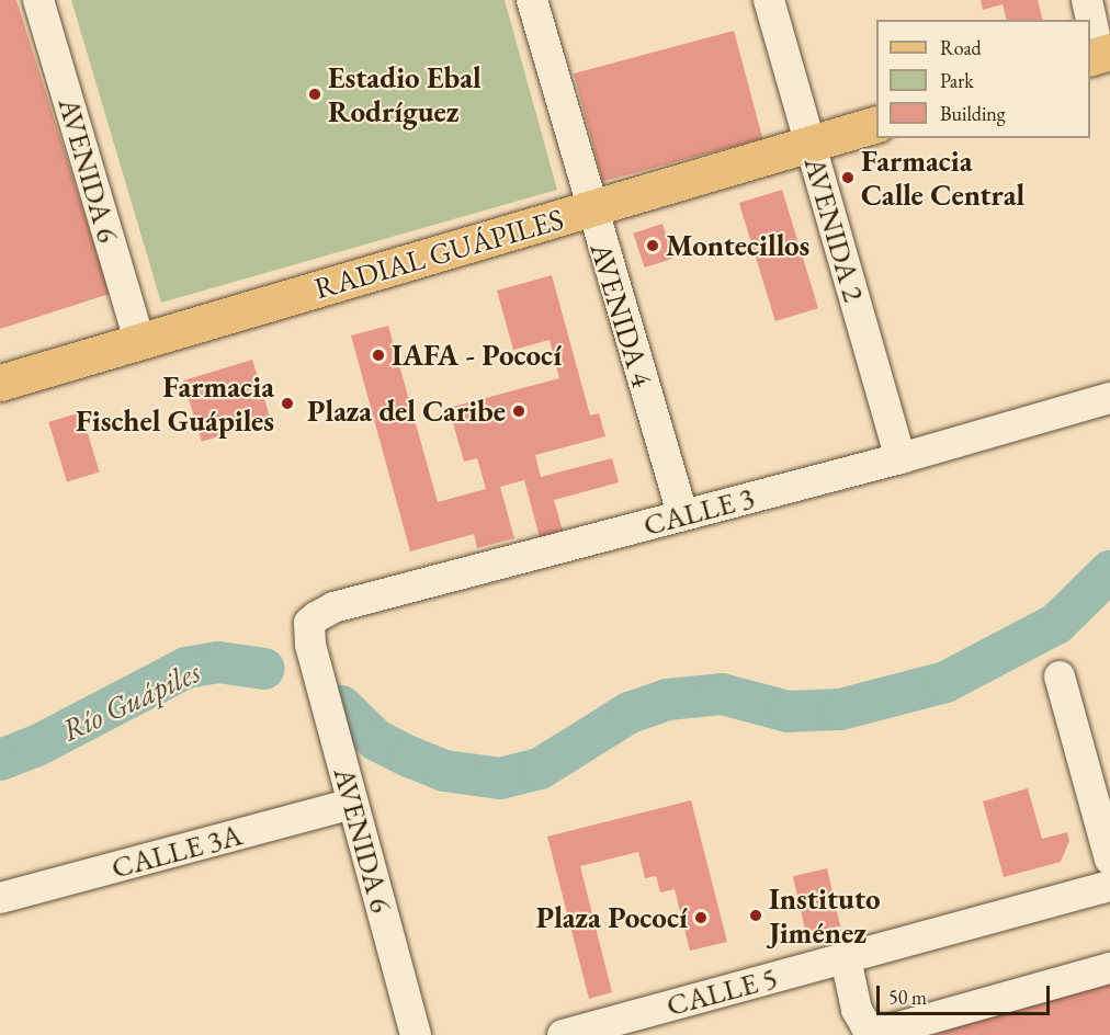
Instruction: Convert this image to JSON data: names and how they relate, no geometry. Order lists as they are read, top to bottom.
{
  "streets": {
    "main road": ["RADIAL GUÁPILES"],
    "street": [
      "AVENIDA 6",
      "AVENIDA 2",
      "AVENIDA 4",
      "CALLE 3",
      "CALLE 3A",
      "CALLE 5"
    ]
  },
  "crossings": [
    ["AVENIDA 6", "RADIAL GUÁPILES"],
    ["AVENIDA 6", "CALLE 3"],
    ["AVENIDA 6", "CALLE 3A"],
    ["AVENIDA 2", "RADIAL GUÁPILES"],
    ["AVENIDA 2", "CALLE 3"],
    ["RADIAL GUÁPILES", "AVENIDA 4"],
    ["AVENIDA 4", "CALLE 3"]
  ],
  "water": ["Río Guápiles"],
  "places": [
    "Estadio Ebal Rodríguez",
    "Farmacia Calle Central",
    "Montecillos",
    "IAFA - Pococí",
    "Farmacia Fischel Guápiles",
    "Plaza del Caribe",
    "Instituto Jiménez",
    "Plaza Pococí"
  ],
  "legend": ["Road", "Park", "Building"],
  "scale_bar": "50 m"
}
